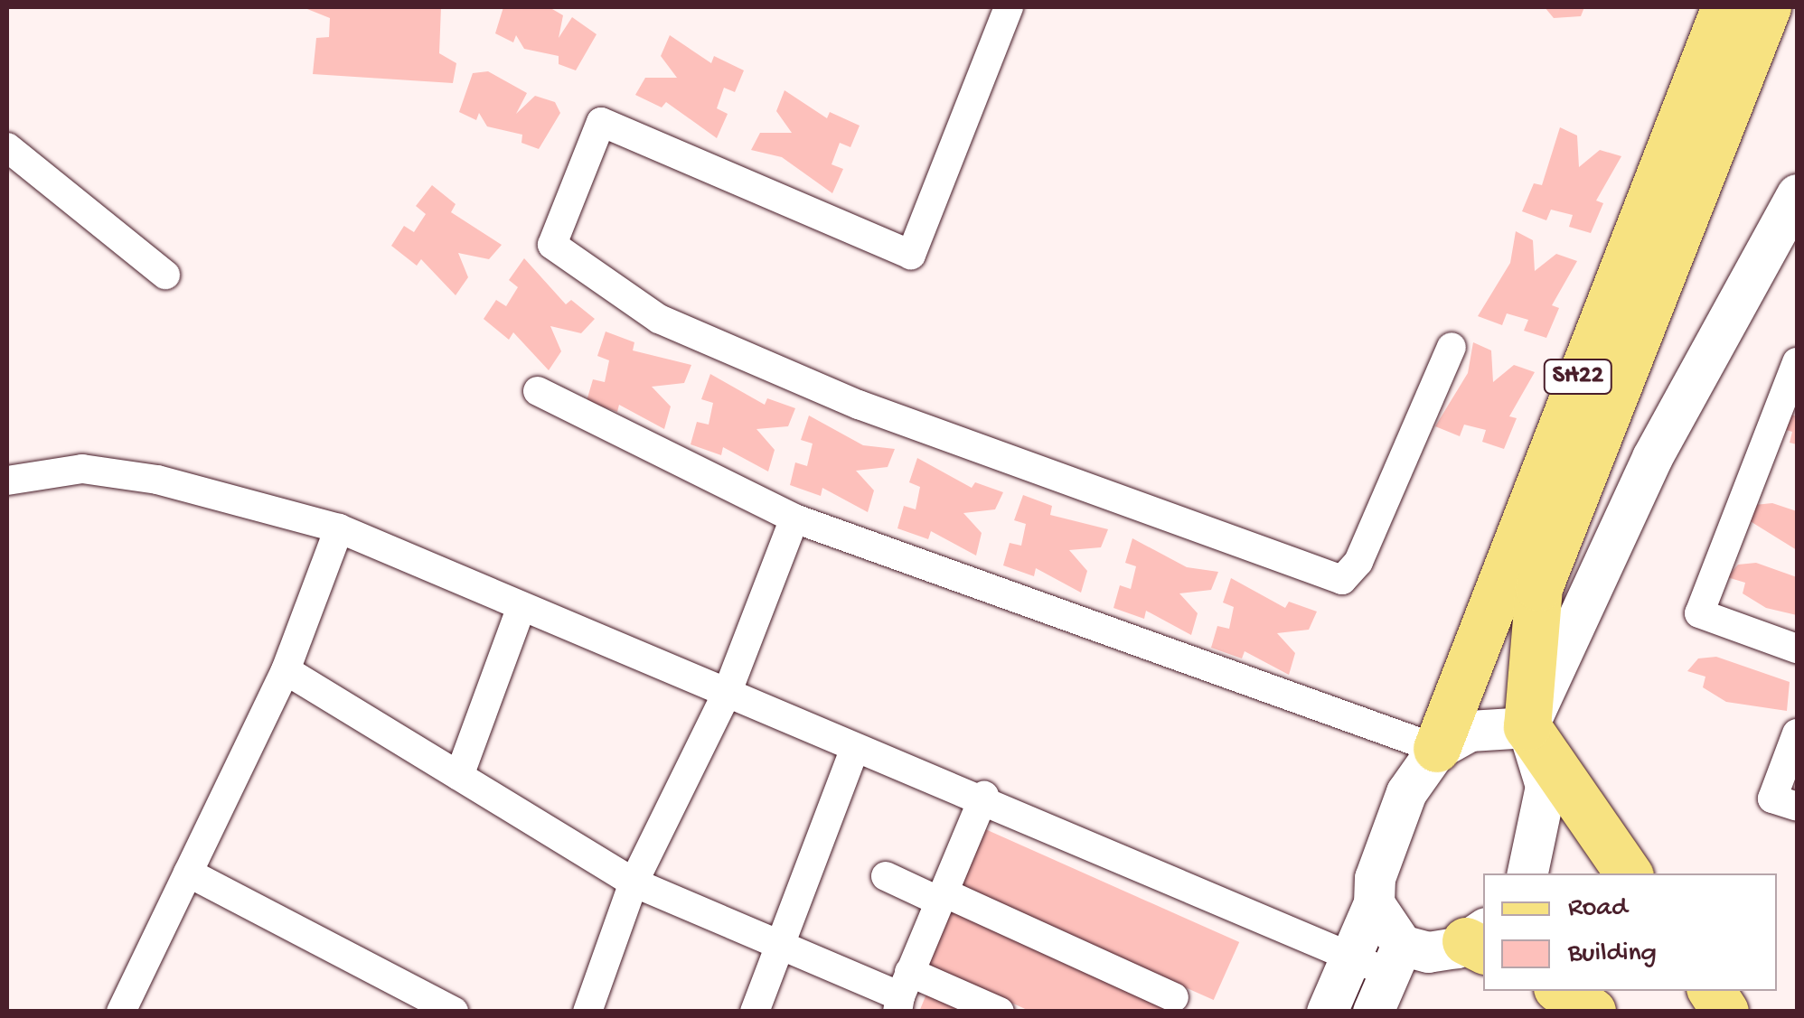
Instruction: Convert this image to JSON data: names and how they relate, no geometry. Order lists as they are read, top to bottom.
{
  "streets": {
    "main road": ["SH22"]
  },
  "legend": ["Road", "Building"]
}
